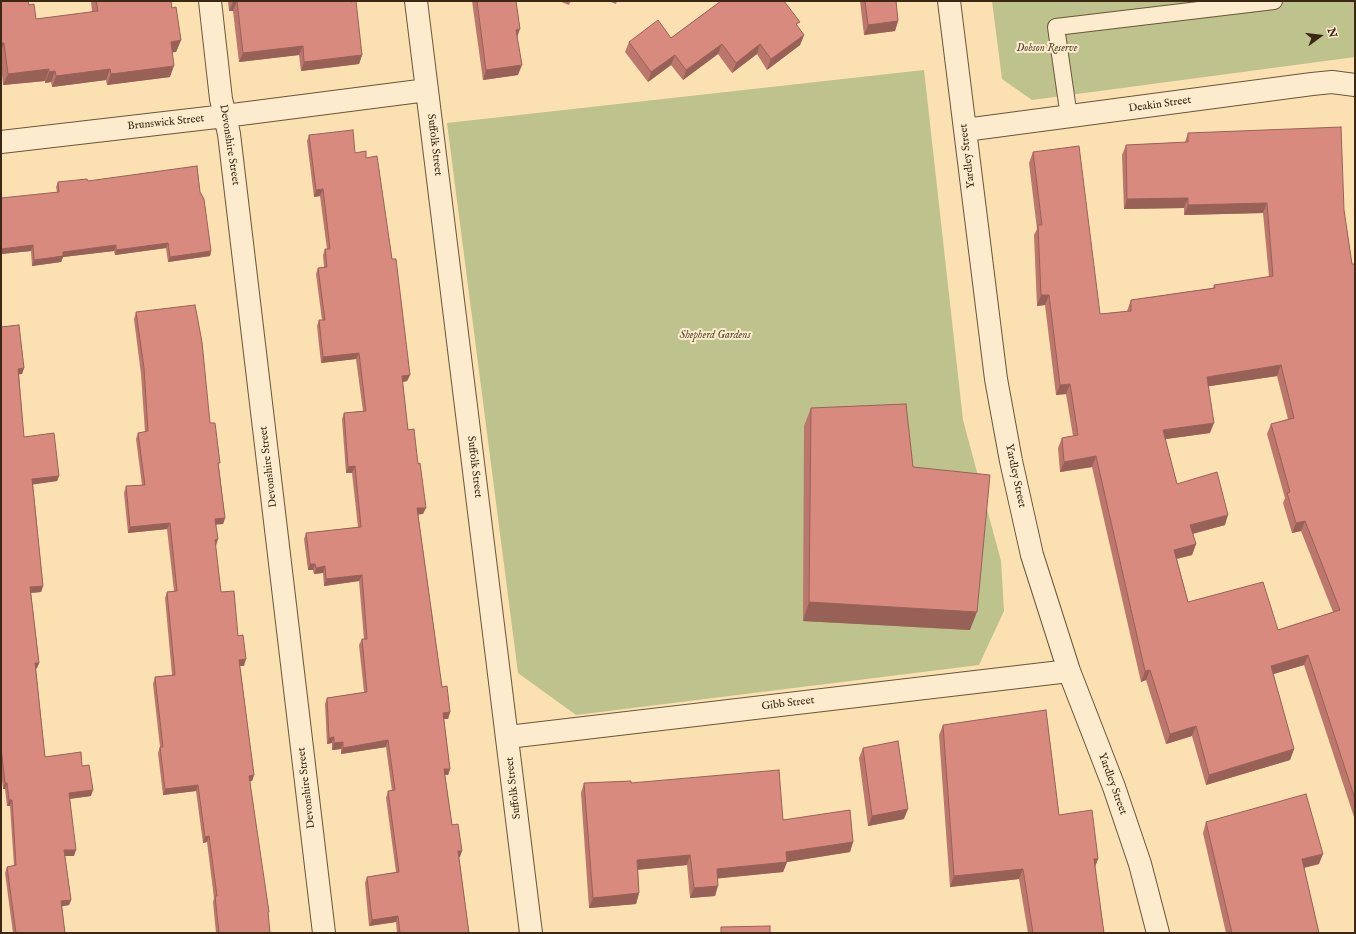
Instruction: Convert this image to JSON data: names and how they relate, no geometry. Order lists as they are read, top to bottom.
{
  "streets": {
    "street": [
      "Deakin Street",
      "Brunswick Street",
      "Devonshire Street",
      "Suffolk Street",
      "Yardley Street",
      "Gibb Street"
    ]
  },
  "crossings": [
    ["Deakin Street", "Yardley Street"],
    ["Brunswick Street", "Devonshire Street"],
    ["Brunswick Street", "Suffolk Street"],
    ["Suffolk Street", "Gibb Street"],
    ["Yardley Street", "Gibb Street"]
  ],
  "parks": ["Dobson Reserve", "Shepherd Gardens"],
  "north": "right"
}
